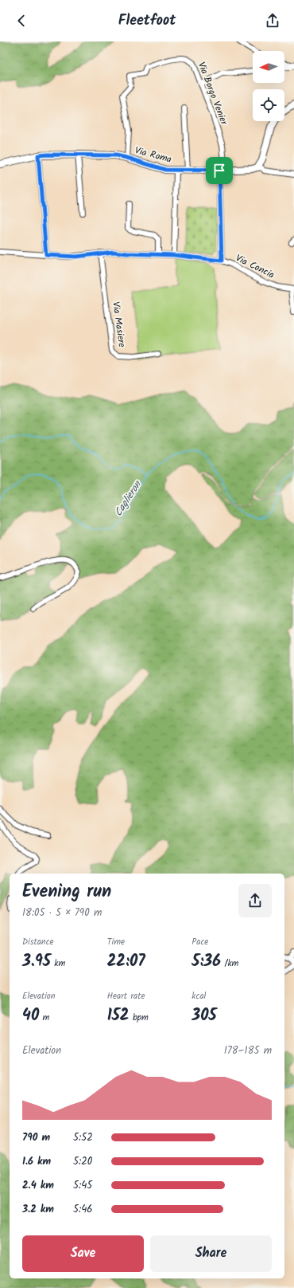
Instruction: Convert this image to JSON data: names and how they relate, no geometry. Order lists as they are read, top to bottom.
{
  "streets": {
    "main road": ["Via Roma"],
    "street": ["Via Borgo Venier", "Via Concia", "Via Masiere"]
  },
  "crossings": [
    ["Via Borgo Venier", "Via Roma"],
    ["Via Borgo Venier", "Via Concia"],
    ["Via Concia", "Via Masiere"]
  ],
  "water": ["Caglieron"],
  "north": "left",
  "page": {
    "header": "Fleetfoot",
    "heading": ["Evening run", "18:05 · 5 × 790 m"],
    "stats": [
      ["Distance", "3.95 km"],
      ["Time", "22:07"],
      ["Pace", "5:36 /km"],
      ["Elevation", "40 m"],
      ["Heart rate", "152 bpm"],
      ["kcal", "305"]
    ],
    "chart": ["Elevation", "178–185 m"],
    "list": [
      {
        "name": "790 m",
        "note": "5:52"
      },
      {
        "name": "1.6 km",
        "note": "5:20"
      },
      {
        "name": "2.4 km",
        "note": "5:45"
      },
      {
        "name": "3.2 km",
        "note": "5:46"
      }
    ],
    "buttons": ["Save", "Share"]
  }
}
